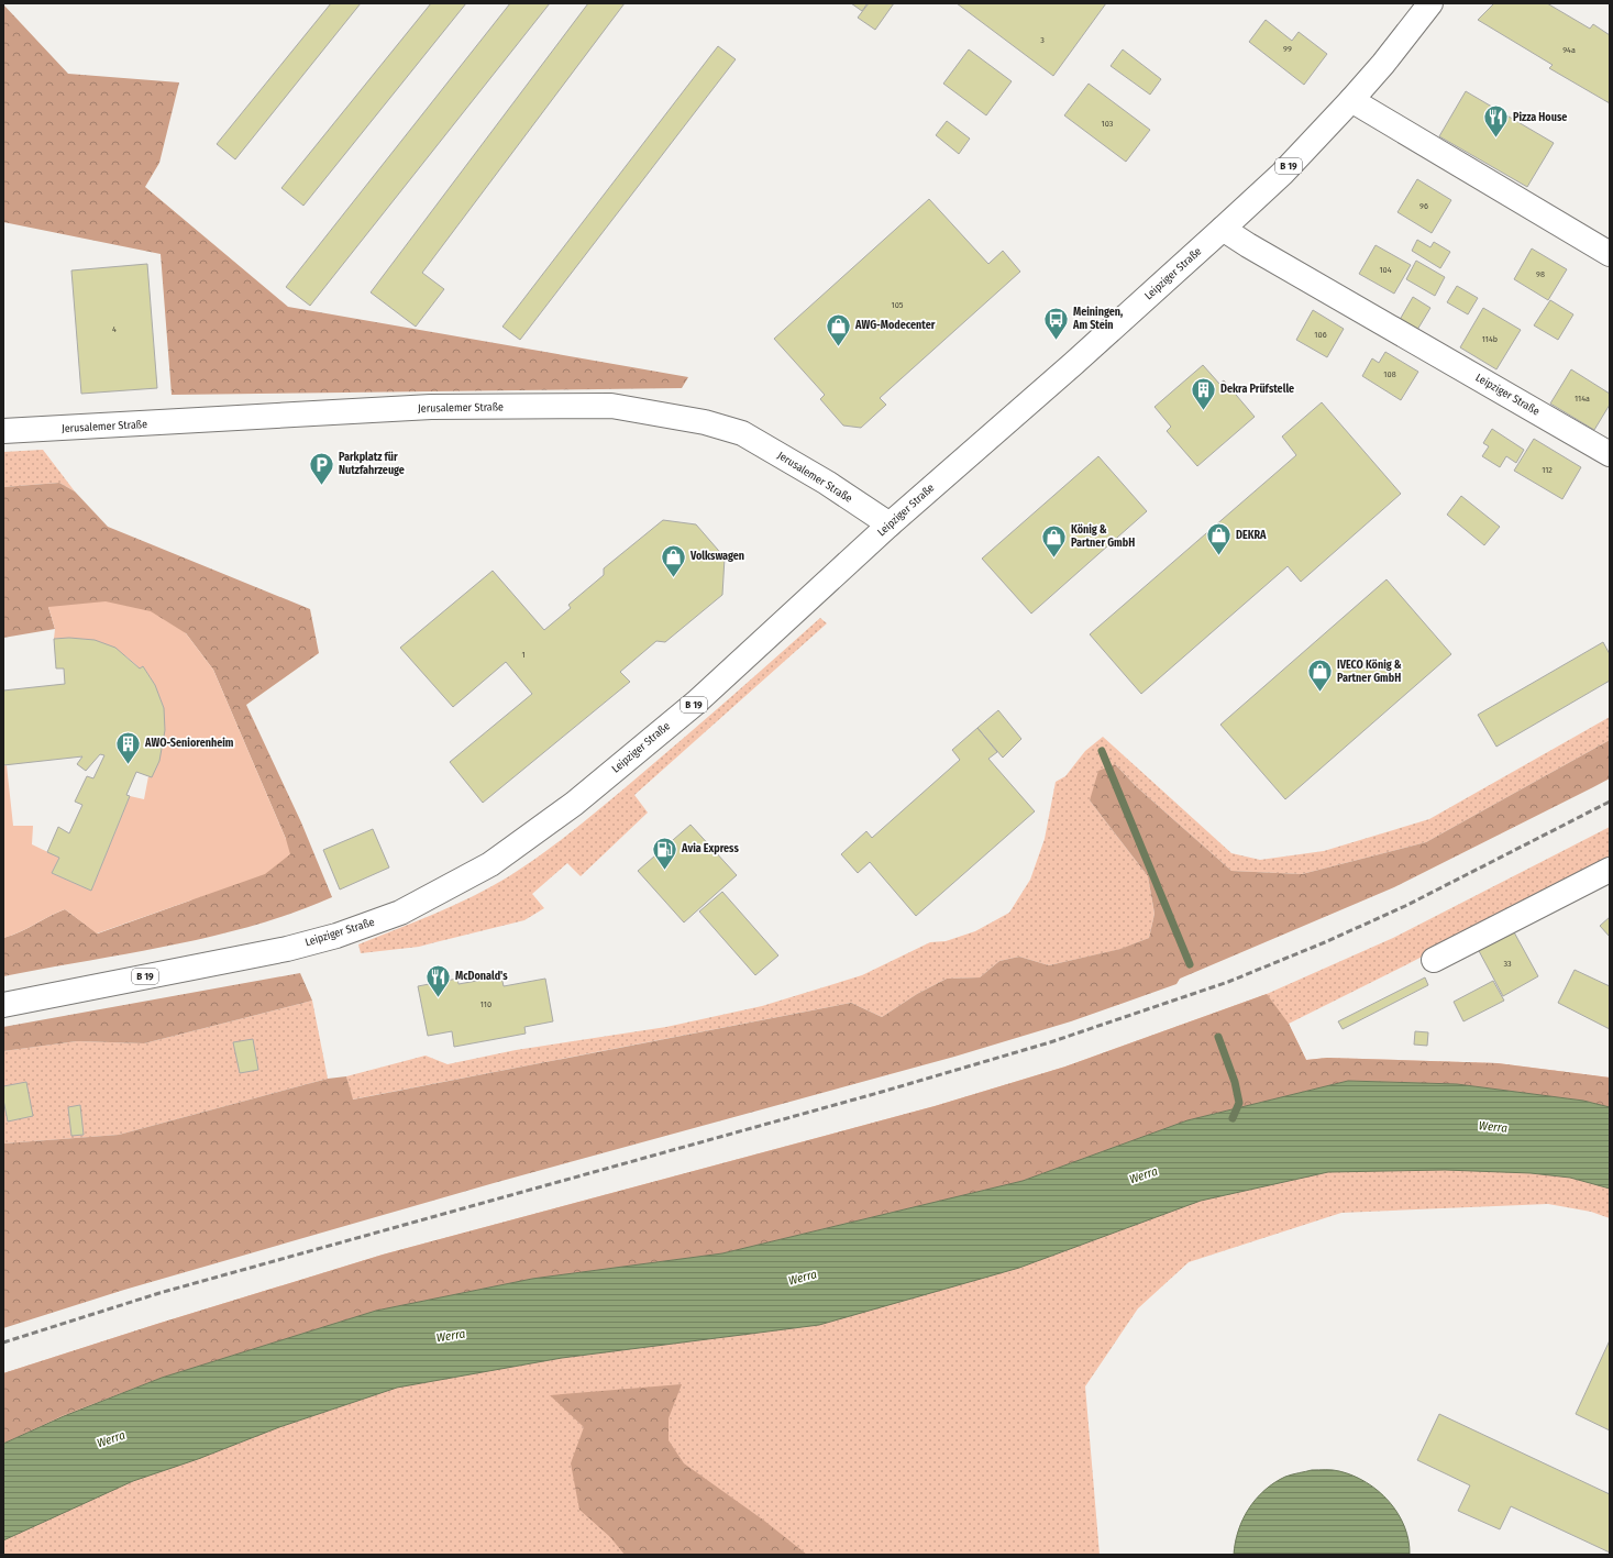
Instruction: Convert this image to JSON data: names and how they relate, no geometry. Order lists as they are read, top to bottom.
{
  "streets": {
    "street": ["B 19", "Leipziger Straße", "Jerusalemer Straße"]
  },
  "crossings": [
    ["Leipziger Straße", "Jerusalemer Straße"]
  ],
  "water": ["Werra"],
  "places": {
    "restaurant": ["Pizza House", "McDonald's"],
    "bus stop": ["Meiningen, Am Stein"],
    "shop": [
      "AWG-Modecenter",
      "DEKRA",
      "König & Partner GmbH",
      "Volkswagen",
      "IVECO König & Partner GmbH"
    ],
    "building": ["Dekra Prüfstelle", "AWO-Seniorenheim"],
    "parking": ["Parkplatz für Nutzfahrzeuge"],
    "fuel station": ["Avia Express"]
  },
  "house_numbers": [
    "3",
    "99",
    "94a",
    "103",
    "96",
    "104",
    "98",
    "105",
    "4",
    "106",
    "114b",
    "108",
    "114a",
    "112",
    "1",
    "33",
    "110"
  ]
}
